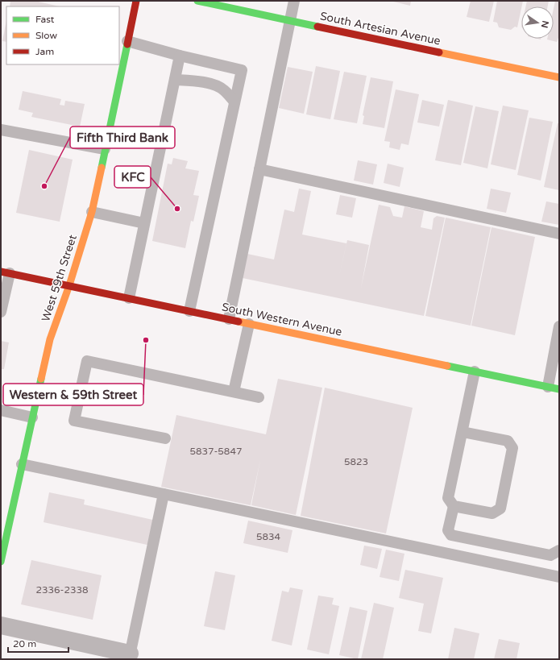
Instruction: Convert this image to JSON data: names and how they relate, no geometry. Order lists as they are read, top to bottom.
{
  "streets": {
    "street": ["South Artesian Avenue", "West 59th Street", "South Western Avenue"]
  },
  "crossings": [
    ["West 59th Street", "South Western Avenue"]
  ],
  "places": ["Fifth Third Bank", "KFC", "Western & 59th Street"],
  "house_numbers": [
    "5837-5847",
    "5823",
    "5834",
    "2336-2338"
  ],
  "legend": ["Fast", "Slow", "Jam"],
  "scale_bar": "20 m",
  "north": "right"
}
